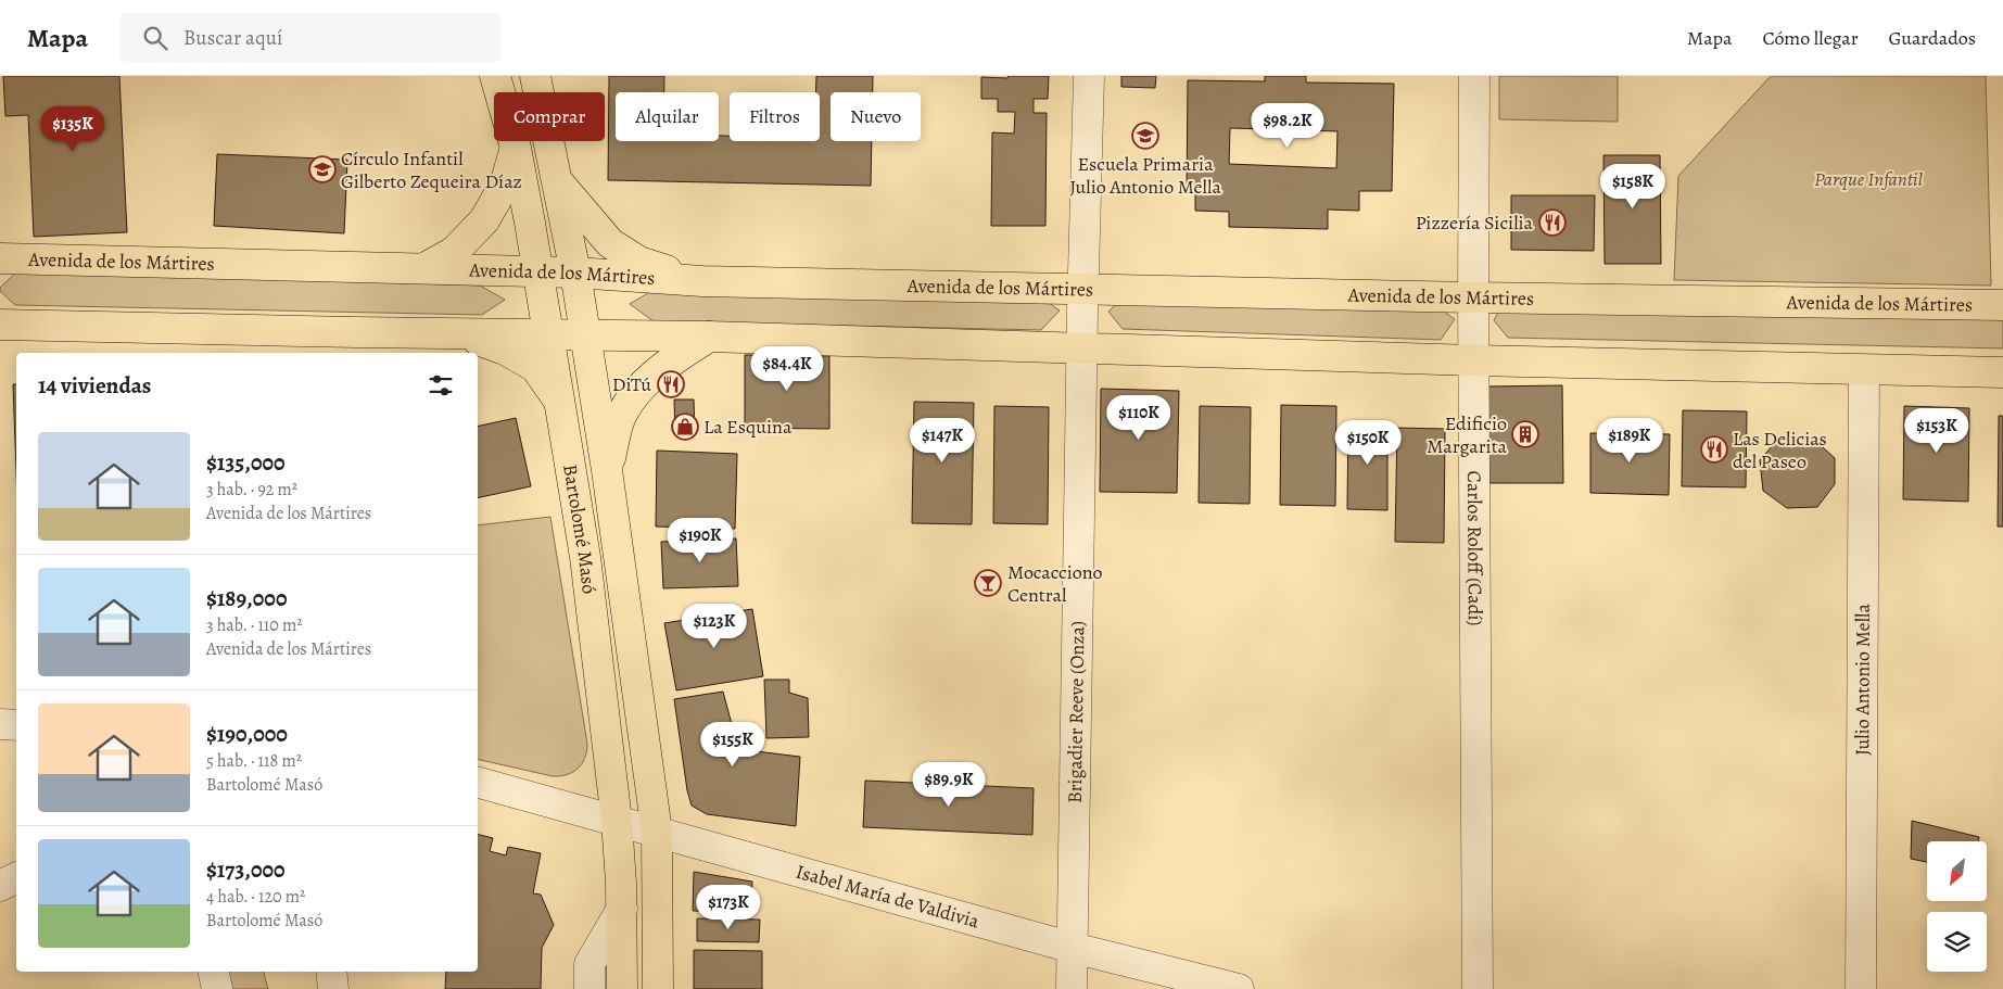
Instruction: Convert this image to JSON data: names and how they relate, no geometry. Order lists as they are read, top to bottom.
{
  "streets": {
    "main road": ["Avenida de los Mártires", "Bartolomé Masó"],
    "street": [
      "Carlos Roloff (Cadí)",
      "Julio Antonio Mella",
      "Brigadier Reeve (Onza)",
      "Isabel María de Valdivia"
    ]
  },
  "crossings": [
    ["Avenida de los Mártires", "Bartolomé Masó"],
    ["Avenida de los Mártires", "Carlos Roloff (Cadí)"],
    ["Avenida de los Mártires", "Brigadier Reeve (Onza)"],
    ["Bartolomé Masó", "Isabel María de Valdivia"],
    ["Brigadier Reeve (Onza)", "Isabel María de Valdivia"]
  ],
  "parks": ["Parque Infantil"],
  "places": {
    "school or university": ["Escuela Primaria Julio Antonio Mella", "Círculo Infantil Gilberto Zequeira Díaz"],
    "restaurant": ["Pizzería Sicilia", "DiTú", "Las Delicias del Paseo"],
    "shop": ["La Esquina"],
    "building": ["Edificio Margarita"],
    "bar": ["Mocacciono Central"]
  },
  "north": "bottom left",
  "page": {
    "header": "Mapa",
    "search": "Buscar aquí",
    "nav": ["Mapa", "Cómo llegar", "Guardados"],
    "chip": [
      "Comprar",
      "Alquilar",
      "Filtros",
      "Nuevo"
    ],
    "price": [
      "$98.2K",
      "$135K",
      "$158K",
      "$84.4K",
      "$110K",
      "$153K",
      "$147K",
      "$189K",
      "$150K",
      "$190K",
      "$123K",
      "$155K",
      "$89.9K",
      "$173K"
    ],
    "heading": "14 viviendas",
    "list": [
      {
        "name": "$135,000",
        "note": "3 hab. · 92 m² · Avenida de los Mártires"
      },
      {
        "name": "$189,000",
        "note": "3 hab. · 110 m² · Avenida de los Mártires"
      },
      {
        "name": "$190,000",
        "note": "5 hab. · 118 m² · Bartolomé Masó"
      },
      {
        "name": "$173,000",
        "note": "4 hab. · 120 m² · Bartolomé Masó"
      }
    ]
  }
}
